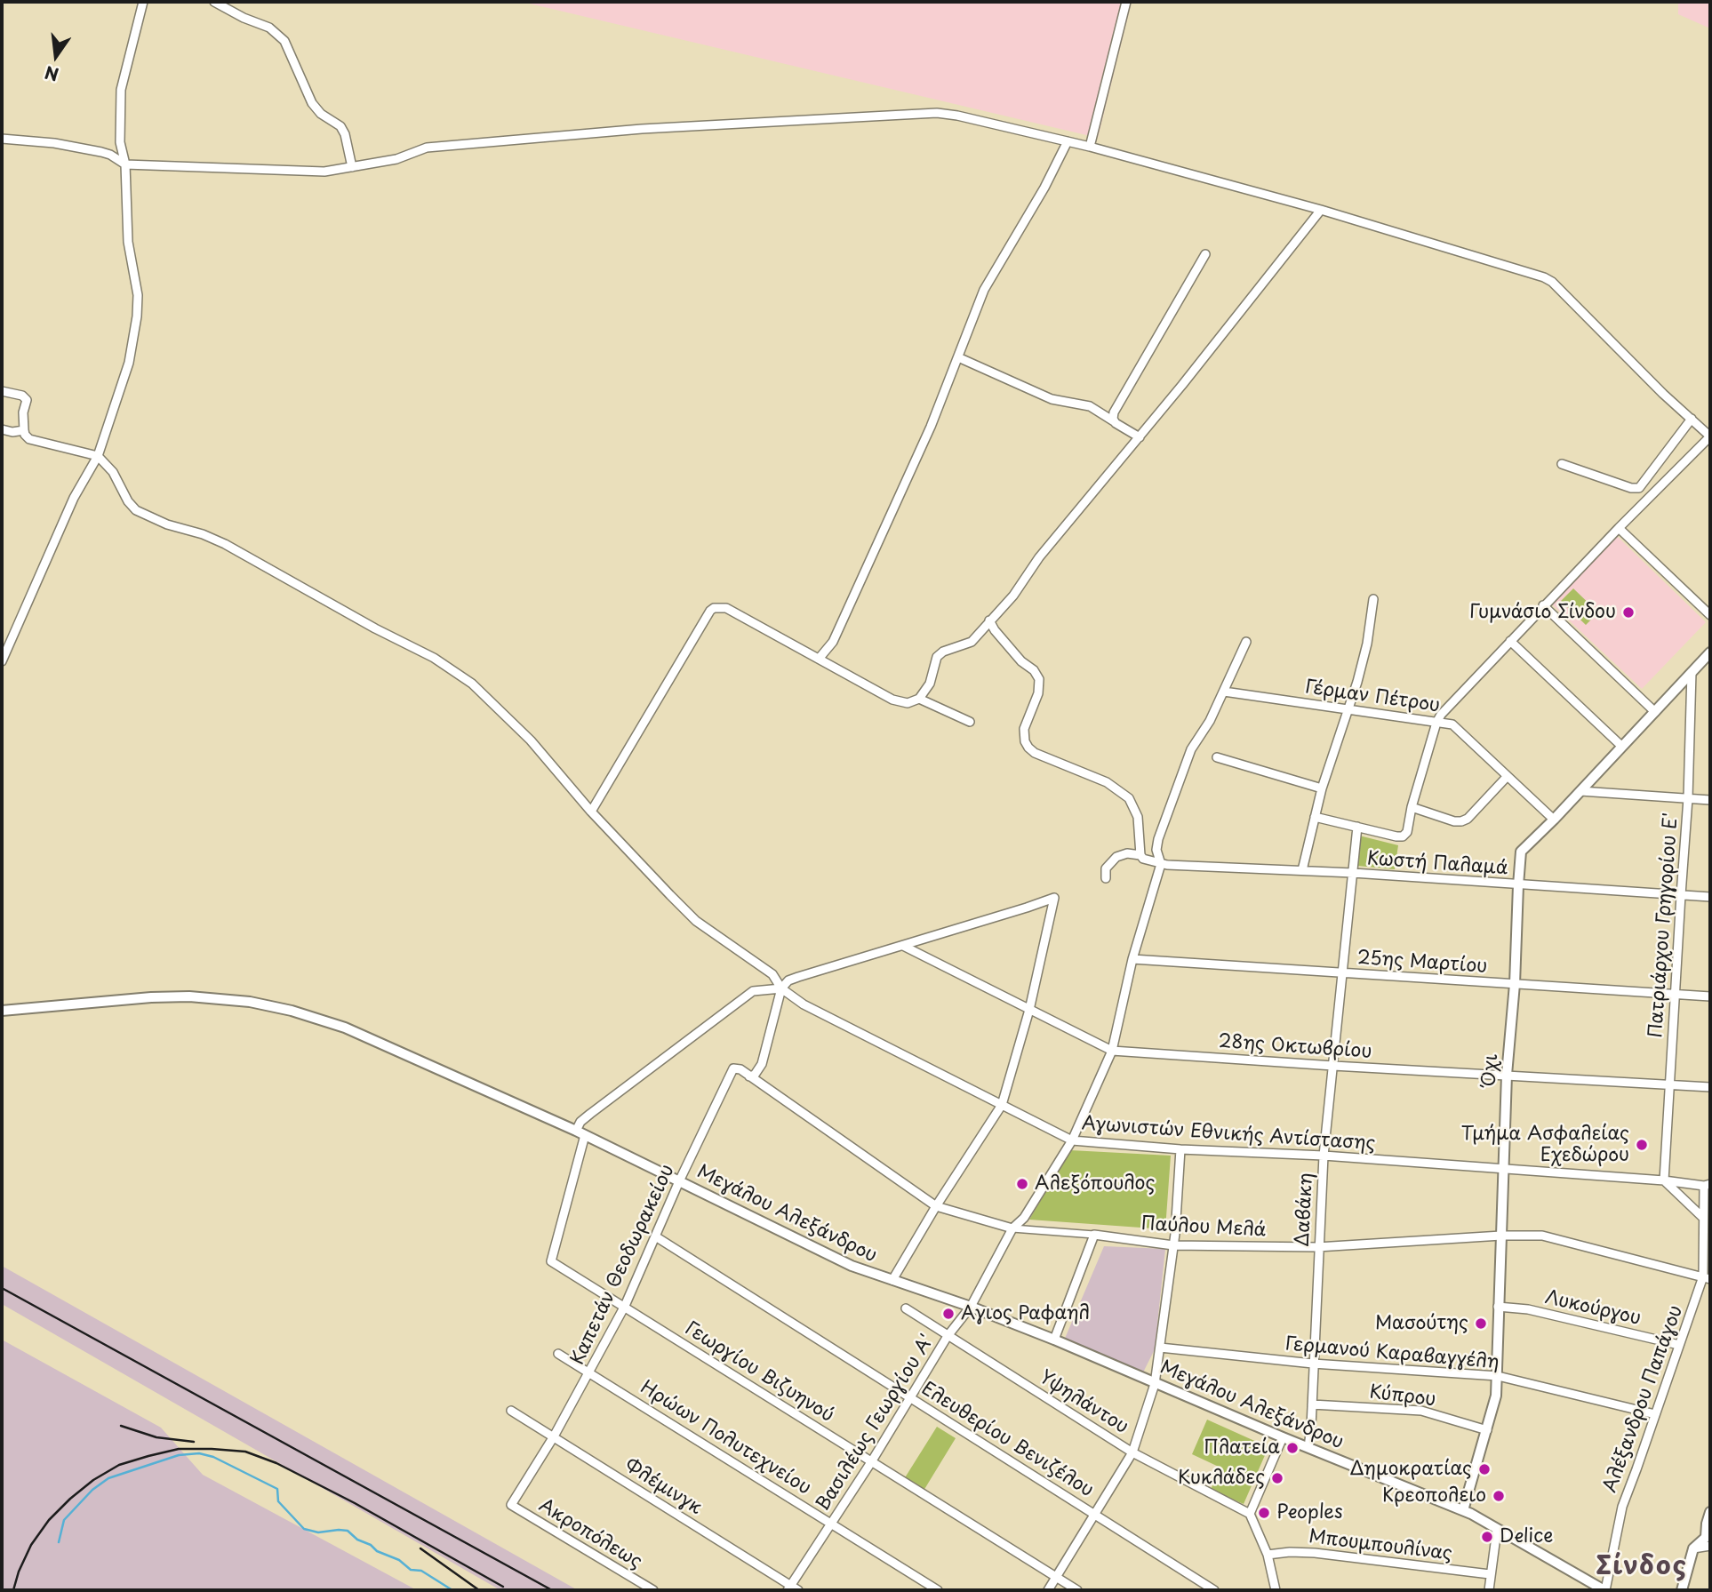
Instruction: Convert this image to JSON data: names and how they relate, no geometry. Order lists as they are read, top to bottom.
{
  "streets": {
    "street": [
      "Γέρμαν Πέτρου",
      "Κωστή Παλαμά",
      "Πατριάρχου Γρηγορίου Ε'",
      "25ης Μαρτίου",
      "28ης Οκτωβρίου",
      "Όχι",
      "Αγωνιστών Εθνικής Αντίστασης",
      "Δαβάκη",
      "Μεγάλου Αλεξάνδρου",
      "Παύλου Μελά",
      "Καπετάν Θεοδωρακείου",
      "Λυκούργου",
      "Γερμανού Καραβαγγέλη",
      "Γεωργίου Βιζυηνού",
      "Κύπρου",
      "Αλέξανδρου Παπάγου",
      "Υψηλάντου",
      "Βασιλέως Γεωργίου Α'",
      "Ηρώων Πολυτεχνείου",
      "Ελευθερίου Βενιζέλου",
      "Φλέμινγκ",
      "Ακροπόλεως",
      "Μπουμπουλίνας"
    ]
  },
  "crossings": [
    ["Γέρμαν Πέτρου", "Όχι"],
    ["Γέρμαν Πέτρου", "Βασιλέως Γεωργίου Α'"],
    ["Κωστή Παλαμά", "Πατριάρχου Γρηγορίου Ε'"],
    ["Κωστή Παλαμά", "Όχι"],
    ["Κωστή Παλαμά", "Δαβάκη"],
    ["Κωστή Παλαμά", "Βασιλέως Γεωργίου Α'"],
    ["Πατριάρχου Γρηγορίου Ε'", "25ης Μαρτίου"],
    ["Πατριάρχου Γρηγορίου Ε'", "28ης Οκτωβρίου"],
    ["Πατριάρχου Γρηγορίου Ε'", "Όχι"],
    ["Πατριάρχου Γρηγορίου Ε'", "Αγωνιστών Εθνικής Αντίστασης"],
    ["25ης Μαρτίου", "Όχι"],
    ["25ης Μαρτίου", "Δαβάκη"],
    ["25ης Μαρτίου", "Βασιλέως Γεωργίου Α'"],
    ["28ης Οκτωβρίου", "Όχι"],
    ["28ης Οκτωβρίου", "Δαβάκη"],
    ["28ης Οκτωβρίου", "Βασιλέως Γεωργίου Α'"],
    ["Όχι", "Αγωνιστών Εθνικής Αντίστασης"],
    ["Όχι", "Παύλου Μελά"],
    ["Όχι", "Λυκούργου"],
    ["Όχι", "Γερμανού Καραβαγγέλη"],
    ["Αγωνιστών Εθνικής Αντίστασης", "Δαβάκη"],
    ["Αγωνιστών Εθνικής Αντίστασης", "Αλέξανδρου Παπάγου"],
    ["Αγωνιστών Εθνικής Αντίστασης", "Βασιλέως Γεωργίου Α'"],
    ["Δαβάκη", "Μεγάλου Αλεξάνδρου"],
    ["Δαβάκη", "Παύλου Μελά"],
    ["Δαβάκη", "Γερμανού Καραβαγγέλη"],
    ["Δαβάκη", "Κύπρου"],
    ["Μεγάλου Αλεξάνδρου", "Καπετάν Θεοδωρακείου"],
    ["Μεγάλου Αλεξάνδρου", "Γεωργίου Βιζυηνού"],
    ["Μεγάλου Αλεξάνδρου", "Αλέξανδρου Παπάγου"],
    ["Μεγάλου Αλεξάνδρου", "Βασιλέως Γεωργίου Α'"],
    ["Παύλου Μελά", "Καπετάν Θεοδωρακείου"],
    ["Παύλου Μελά", "Αλέξανδρου Παπάγου"],
    ["Παύλου Μελά", "Βασιλέως Γεωργίου Α'"],
    ["Καπετάν Θεοδωρακείου", "Γεωργίου Βιζυηνού"],
    ["Καπετάν Θεοδωρακείου", "Ηρώων Πολυτεχνείου"],
    ["Καπετάν Θεοδωρακείου", "Ελευθερίου Βενιζέλου"],
    ["Καπετάν Θεοδωρακείου", "Φλέμινγκ"],
    ["Καπετάν Θεοδωρακείου", "Ακροπόλεως"],
    ["Λυκούργου", "Αλέξανδρου Παπάγου"],
    ["Γερμανού Καραβαγγέλη", "Αλέξανδρου Παπάγου"],
    ["Γεωργίου Βιζυηνού", "Βασιλέως Γεωργίου Α'"],
    ["Υψηλάντου", "Βασιλέως Γεωργίου Α'"],
    ["Βασιλέως Γεωργίου Α'", "Ηρώων Πολυτεχνείου"],
    ["Βασιλέως Γεωργίου Α'", "Ελευθερίου Βενιζέλου"],
    ["Βασιλέως Γεωργίου Α'", "Φλέμινγκ"]
  ],
  "districts": ["Σίνδος"],
  "places": [
    "Γυμνάσιο Σίνδου",
    "Τμήμα Ασφαλείας Εχεδώρου",
    "Αλεξόπουλος",
    "Αγιος Ραφαηλ",
    "Μασούτης",
    "Πλατεία",
    "Δημοκρατίας",
    "Κυκλάδες",
    "Κρεοπολειο",
    "Peoples",
    "Delice"
  ],
  "north": "bottom"
}
